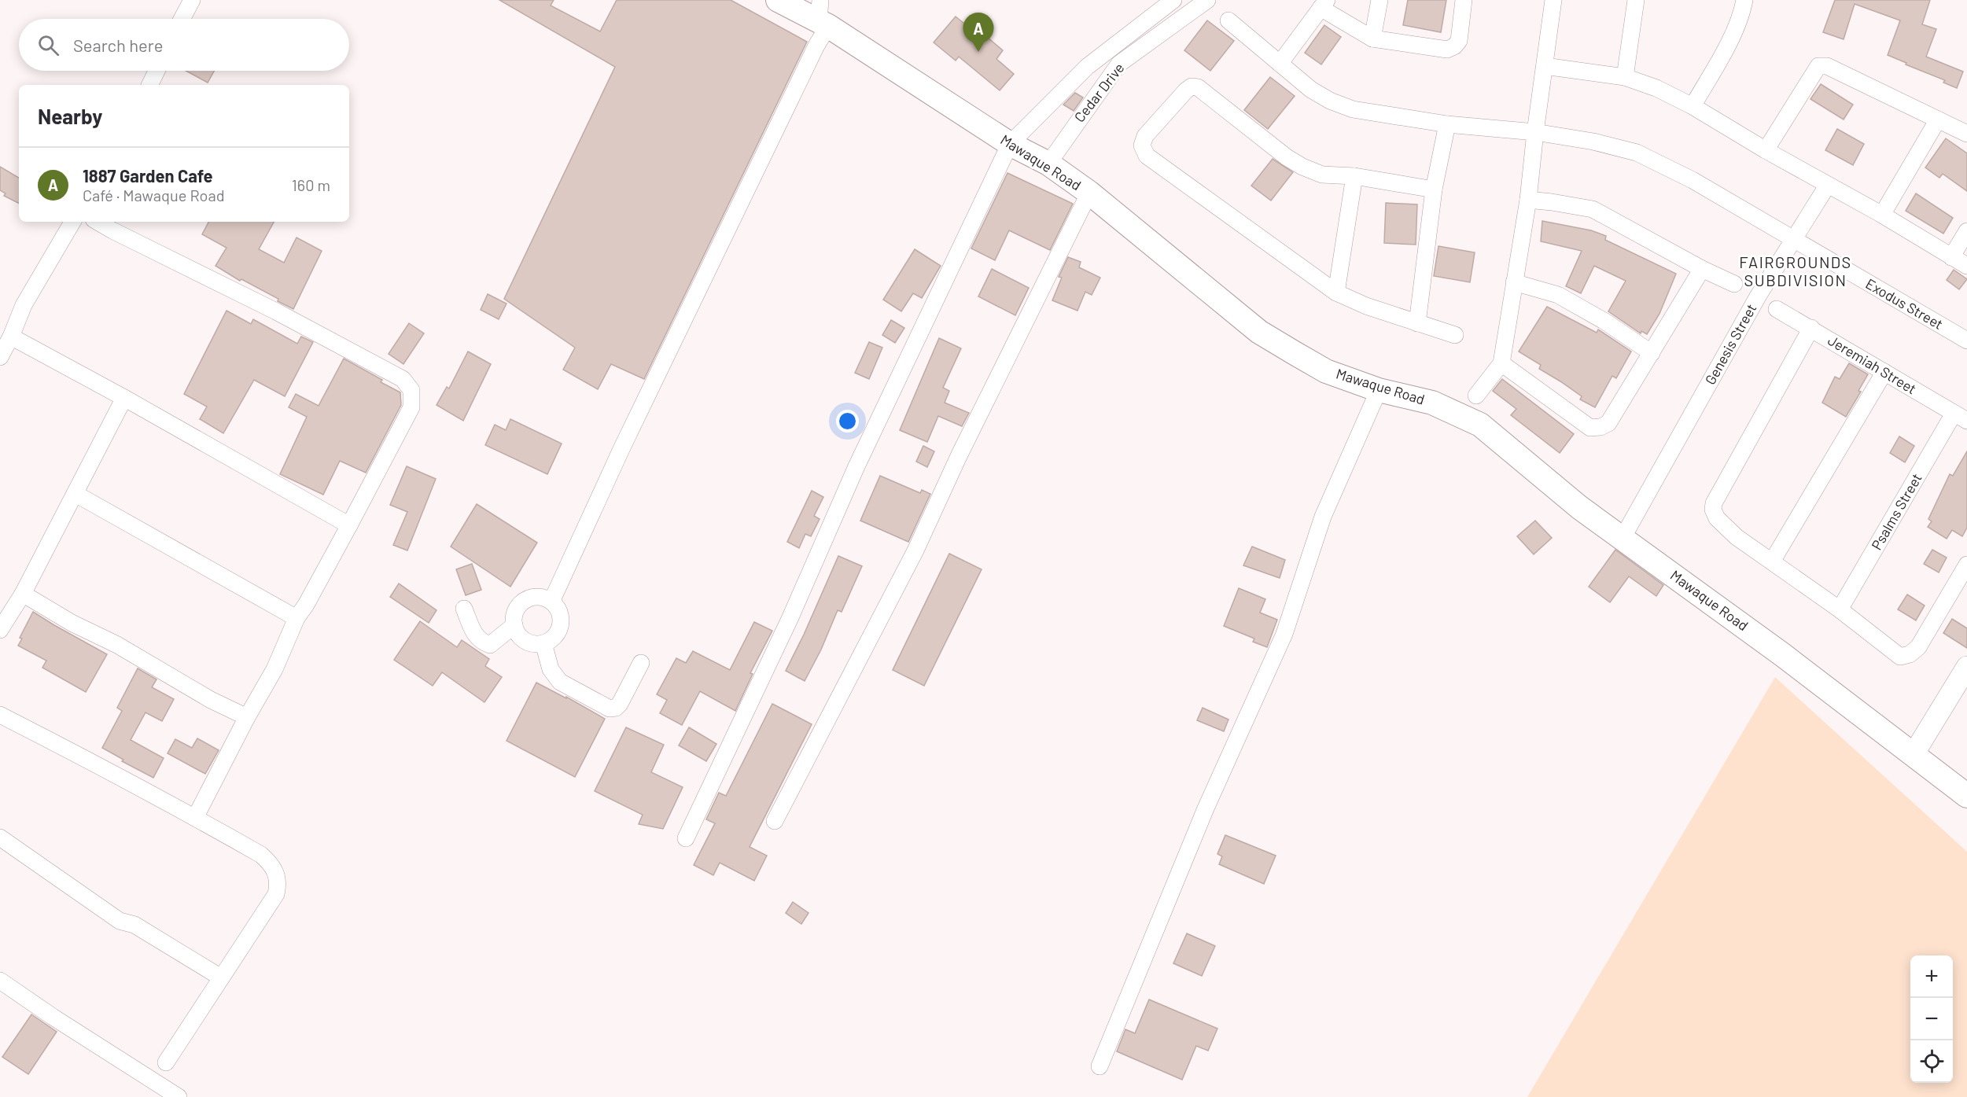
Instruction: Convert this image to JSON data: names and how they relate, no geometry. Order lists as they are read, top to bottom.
{
  "streets": {
    "main road": ["Mawaque Road"],
    "street": [
      "Cedar Drive",
      "Exodus Street",
      "Genesis Street",
      "Jeremiah Street",
      "Psalms Street"
    ]
  },
  "crossings": [
    ["Cedar Drive", "Mawaque Road"],
    ["Mawaque Road", "Genesis Street"],
    ["Exodus Street", "Genesis Street"],
    ["Jeremiah Street", "Psalms Street"]
  ],
  "districts": ["FAIRGROUNDS SUBDIVISION"],
  "page": {
    "pins": "A",
    "search": "Search here",
    "heading": "Nearby",
    "list": [
      {
        "mark": "A",
        "name": "1887 Garden Cafe",
        "note": "Café · Mawaque Road",
        "value": "160 m"
      }
    ],
    "map_buttons": ["+", "−"]
  }
}
